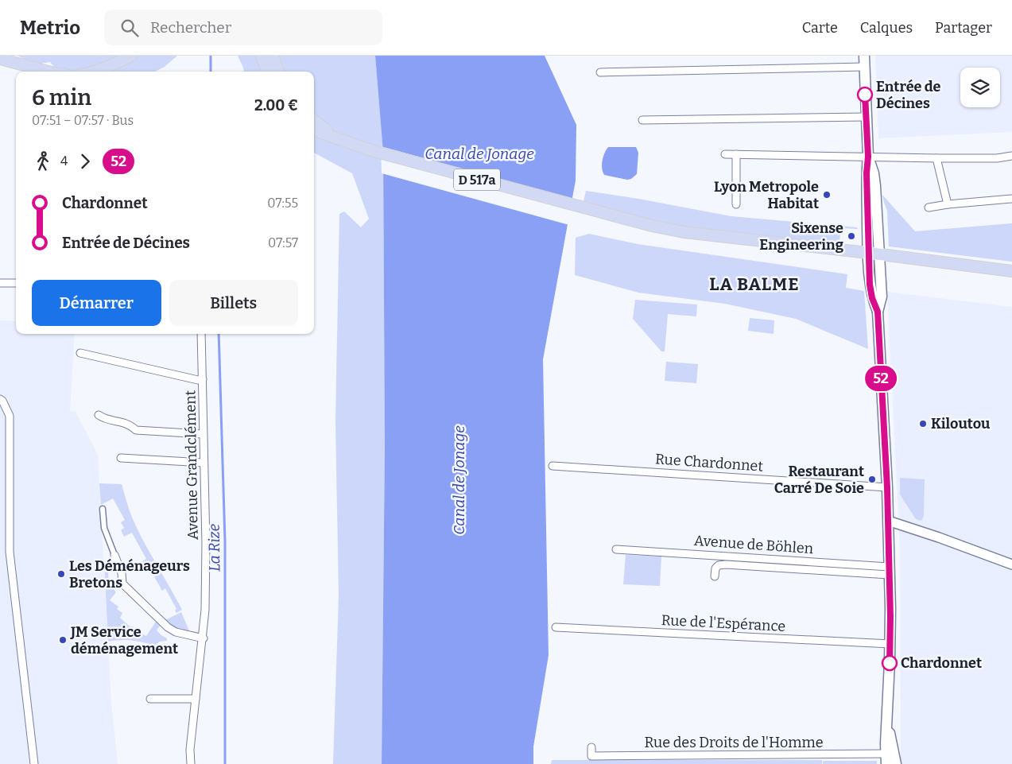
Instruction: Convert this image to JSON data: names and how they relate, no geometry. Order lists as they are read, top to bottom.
{
  "streets": {
    "main road": ["D 517a"],
    "street": [
      "Rue Chardonnet",
      "Avenue Grandclément",
      "Avenue de Böhlen",
      "Rue de l'Espérance",
      "Rue des Droits de l'Homme"
    ]
  },
  "districts": ["LA BALME"],
  "water": ["Canal de Jonage", "La Rize"],
  "places": [
    "Entrée de Décines",
    "Lyon Metropole Habitat",
    "Sixense Engineering",
    "Kiloutou",
    "Restaurant Carré De Soie",
    "Les Déménageurs Bretons",
    "JM Service déménagement",
    "Chardonnet"
  ],
  "lines": ["bus line 52"],
  "page": {
    "header": "Metrio",
    "search": "Rechercher",
    "nav": ["Carte", "Calques", "Partager"],
    "on_map": "52",
    "heading": ["6 min", "07:51 – 07:57 · Bus", "2.00 €"],
    "legs": ["4", "52"],
    "list": [
      {
        "name": "Chardonnet",
        "value": "07:55"
      },
      {
        "name": "Entrée de Décines",
        "value": "07:57"
      }
    ],
    "buttons": ["Démarrer", "Billets"]
  }
}
